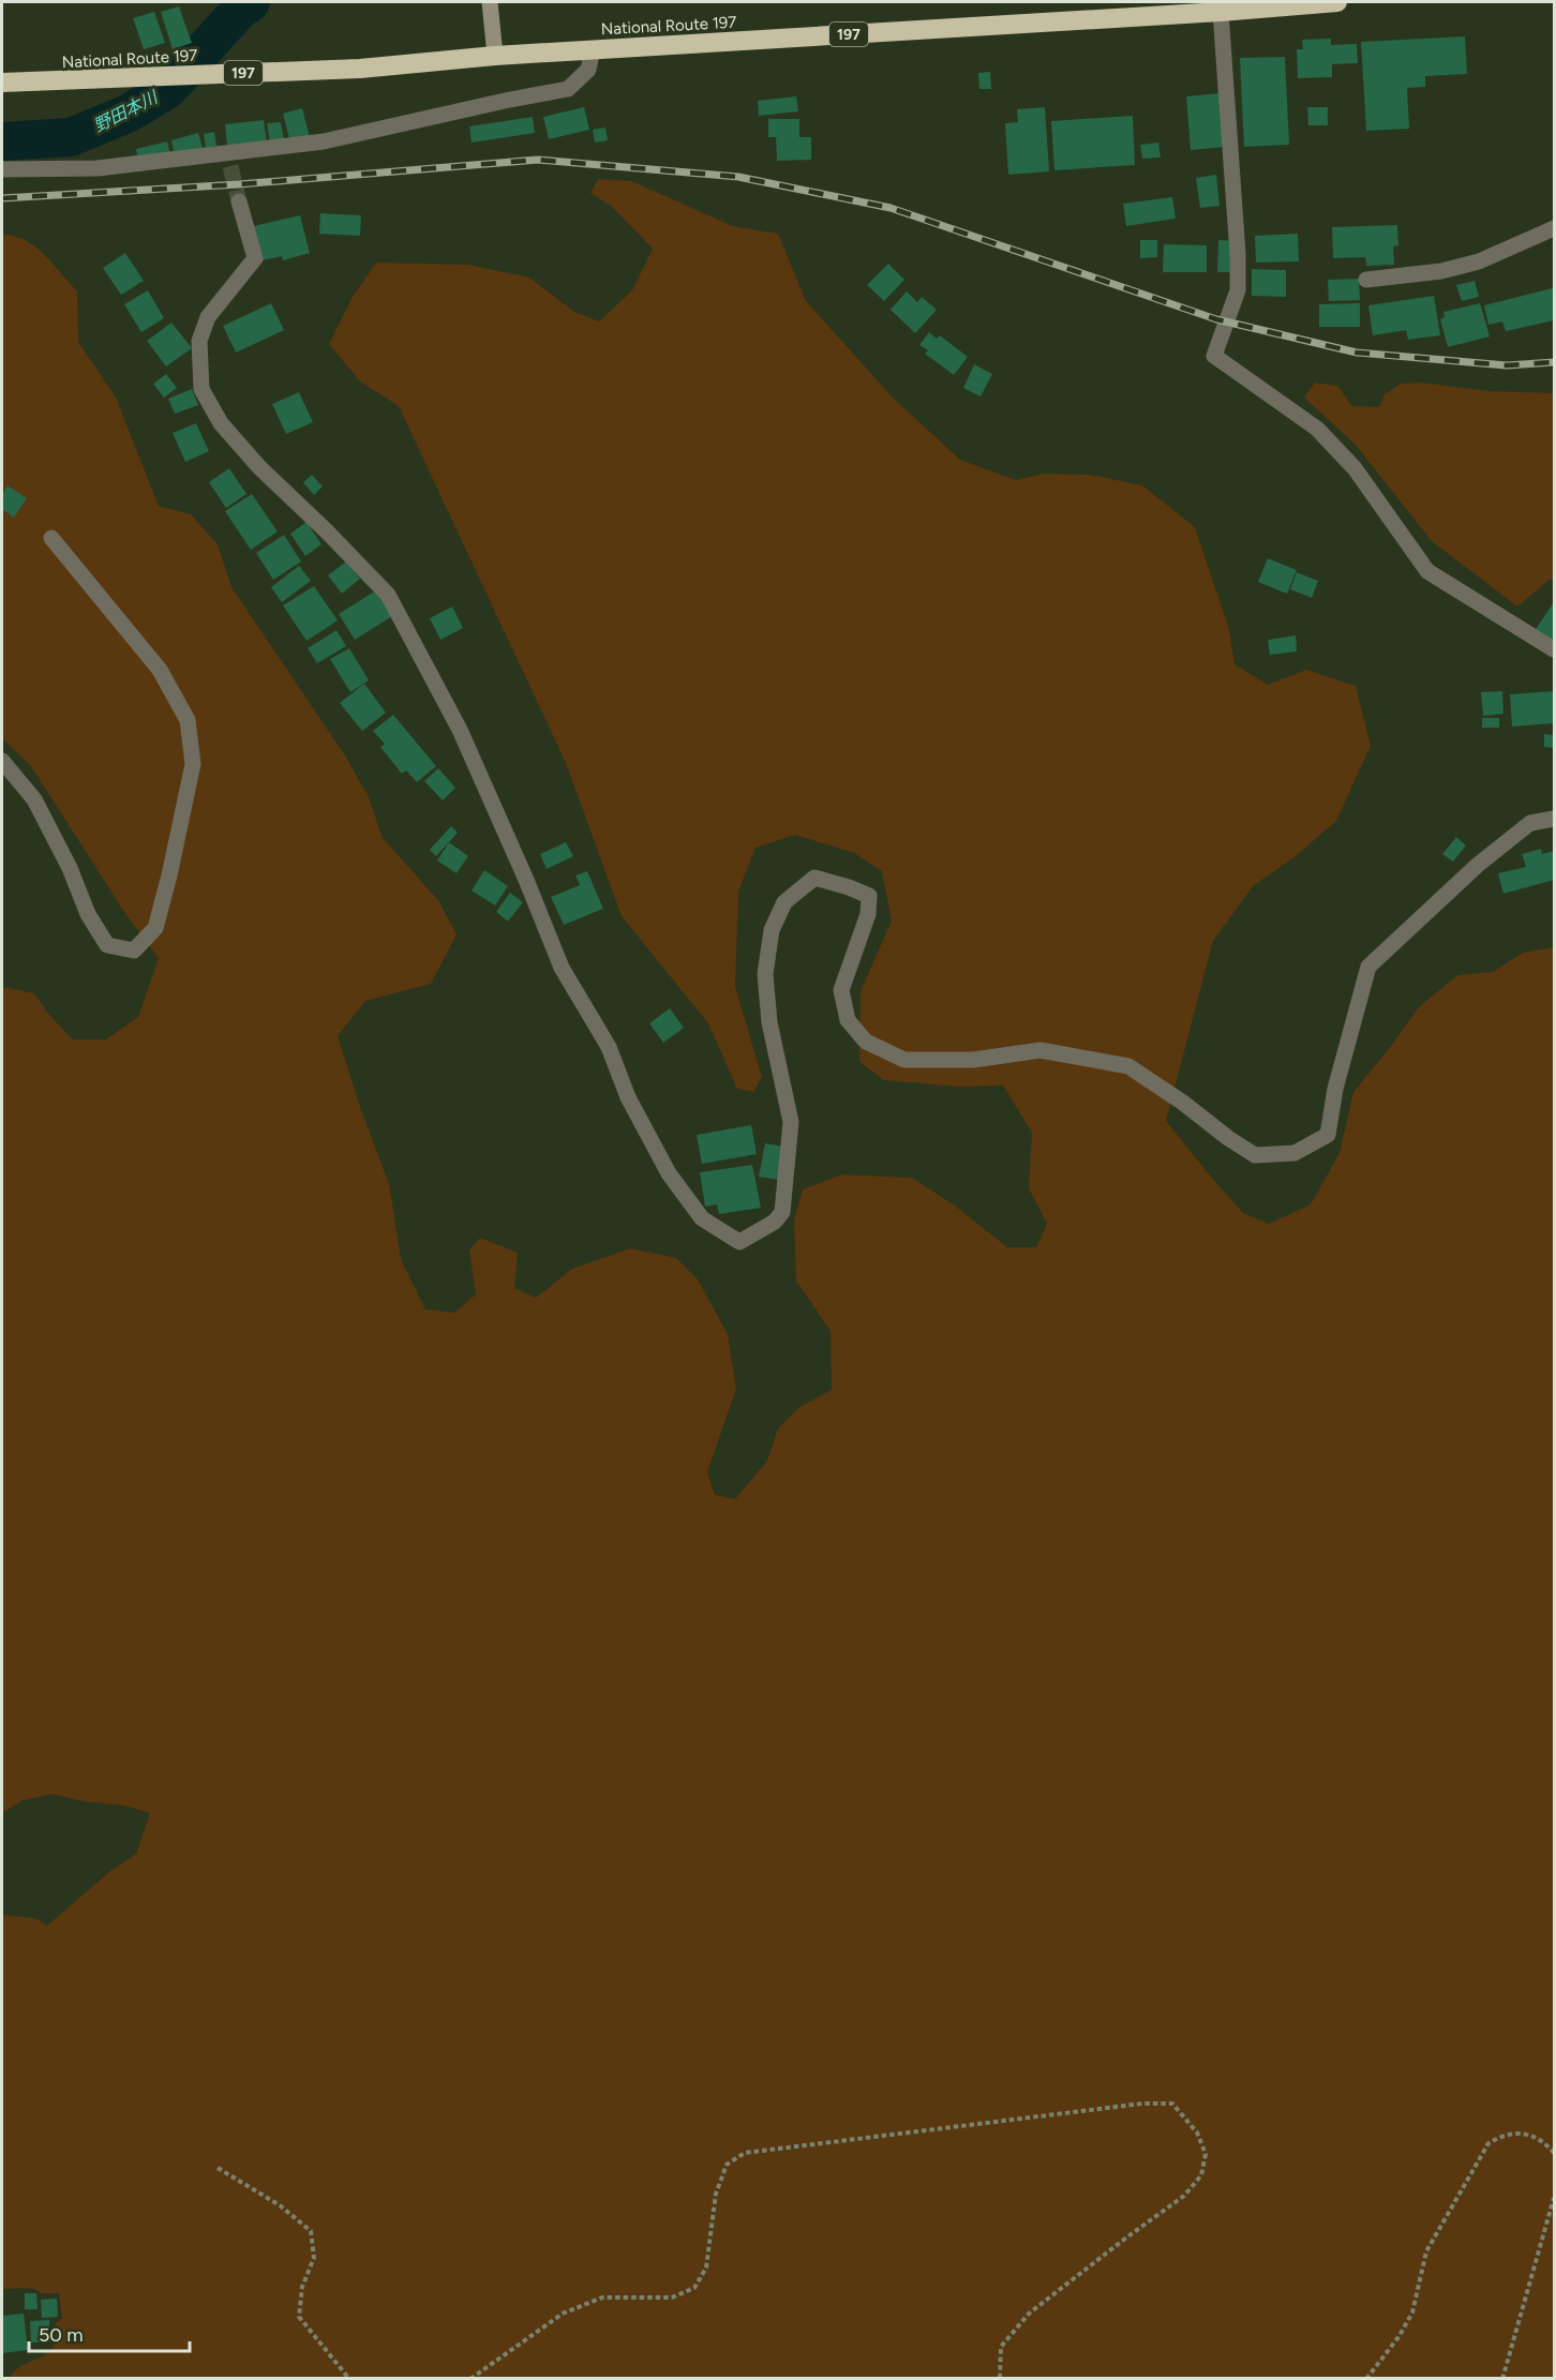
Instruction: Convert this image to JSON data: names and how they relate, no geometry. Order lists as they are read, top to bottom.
{
  "streets": {
    "highway": ["National Route 197", "197"]
  },
  "water": ["野田本川"],
  "scale_bar": "50 m"
}
